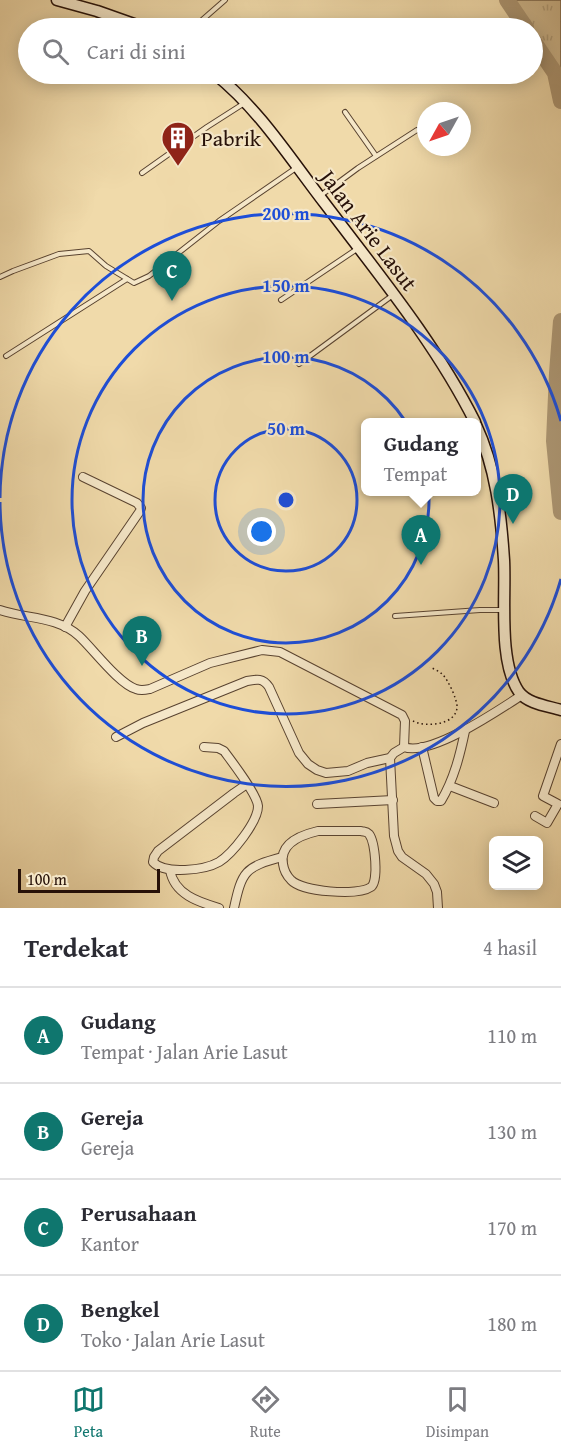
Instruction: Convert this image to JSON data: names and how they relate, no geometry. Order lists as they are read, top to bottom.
{
  "streets": {
    "main road": ["Jalan Arie Lasut"]
  },
  "places": {
    "building": ["Pabrik"]
  },
  "scale_bar": "100 m",
  "north": "bottom left",
  "page": {
    "search": "Cari di sini",
    "pins": [
      "C",
      "D",
      "A",
      "B"
    ],
    "popup": ["Gudang", "Tempat"],
    "scale": "100 m",
    "heading": ["Terdekat", "4 hasil"],
    "list": [
      {
        "mark": "A",
        "name": "Gudang",
        "note": "Tempat · Jalan Arie Lasut",
        "value": "110 m"
      },
      {
        "mark": "B",
        "name": "Gereja",
        "note": "Gereja",
        "value": "130 m"
      },
      {
        "mark": "C",
        "name": "Perusahaan",
        "note": "Kantor",
        "value": "170 m"
      },
      {
        "mark": "D",
        "name": "Bengkel",
        "note": "Toko · Jalan Arie Lasut",
        "value": "180 m"
      }
    ],
    "nav": ["Peta", "Rute", "Disimpan"]
  },
  "rings": [
    "200 m",
    "150 m",
    "100 m",
    "50 m"
  ]
}
